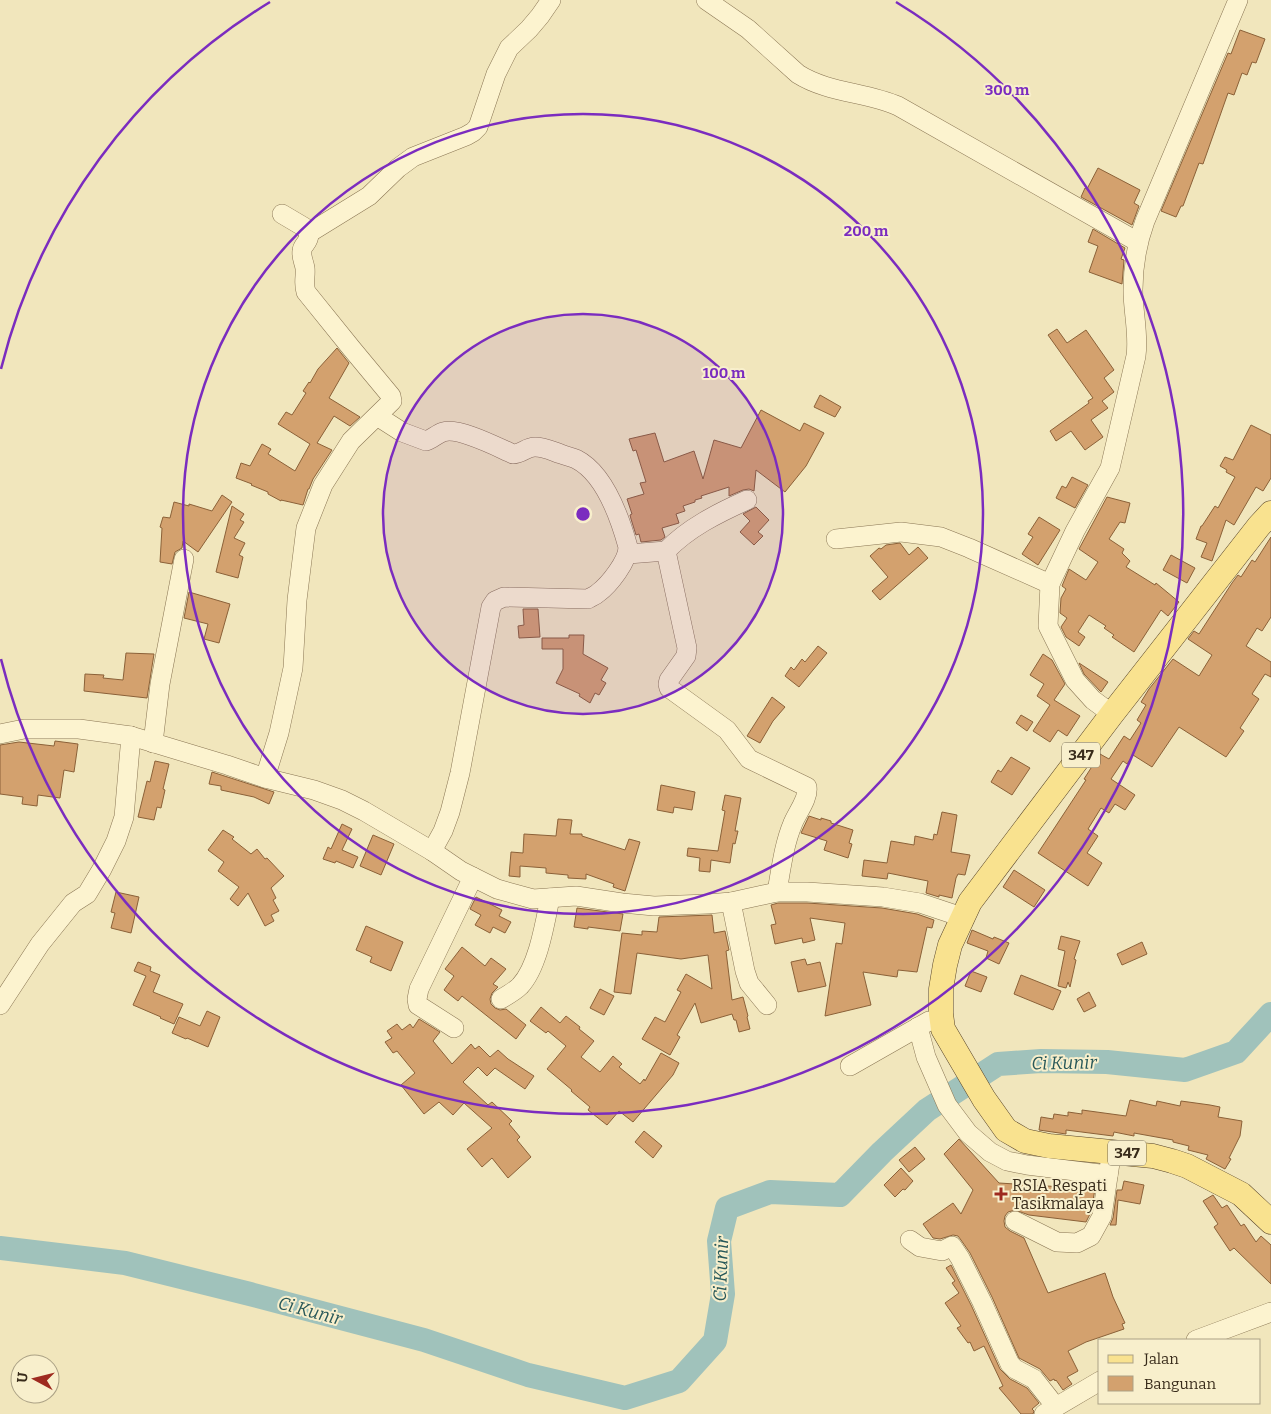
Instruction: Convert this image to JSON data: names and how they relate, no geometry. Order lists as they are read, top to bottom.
{
  "streets": {
    "main road": ["347"]
  },
  "water": ["Ci Kunir"],
  "places": {
    "health": ["RSIA Respati Tasikmalaya"]
  },
  "legend": ["Jalan", "Bangunan"],
  "north": "left",
  "rings": ["300 m", "200 m", "100 m"]
}
